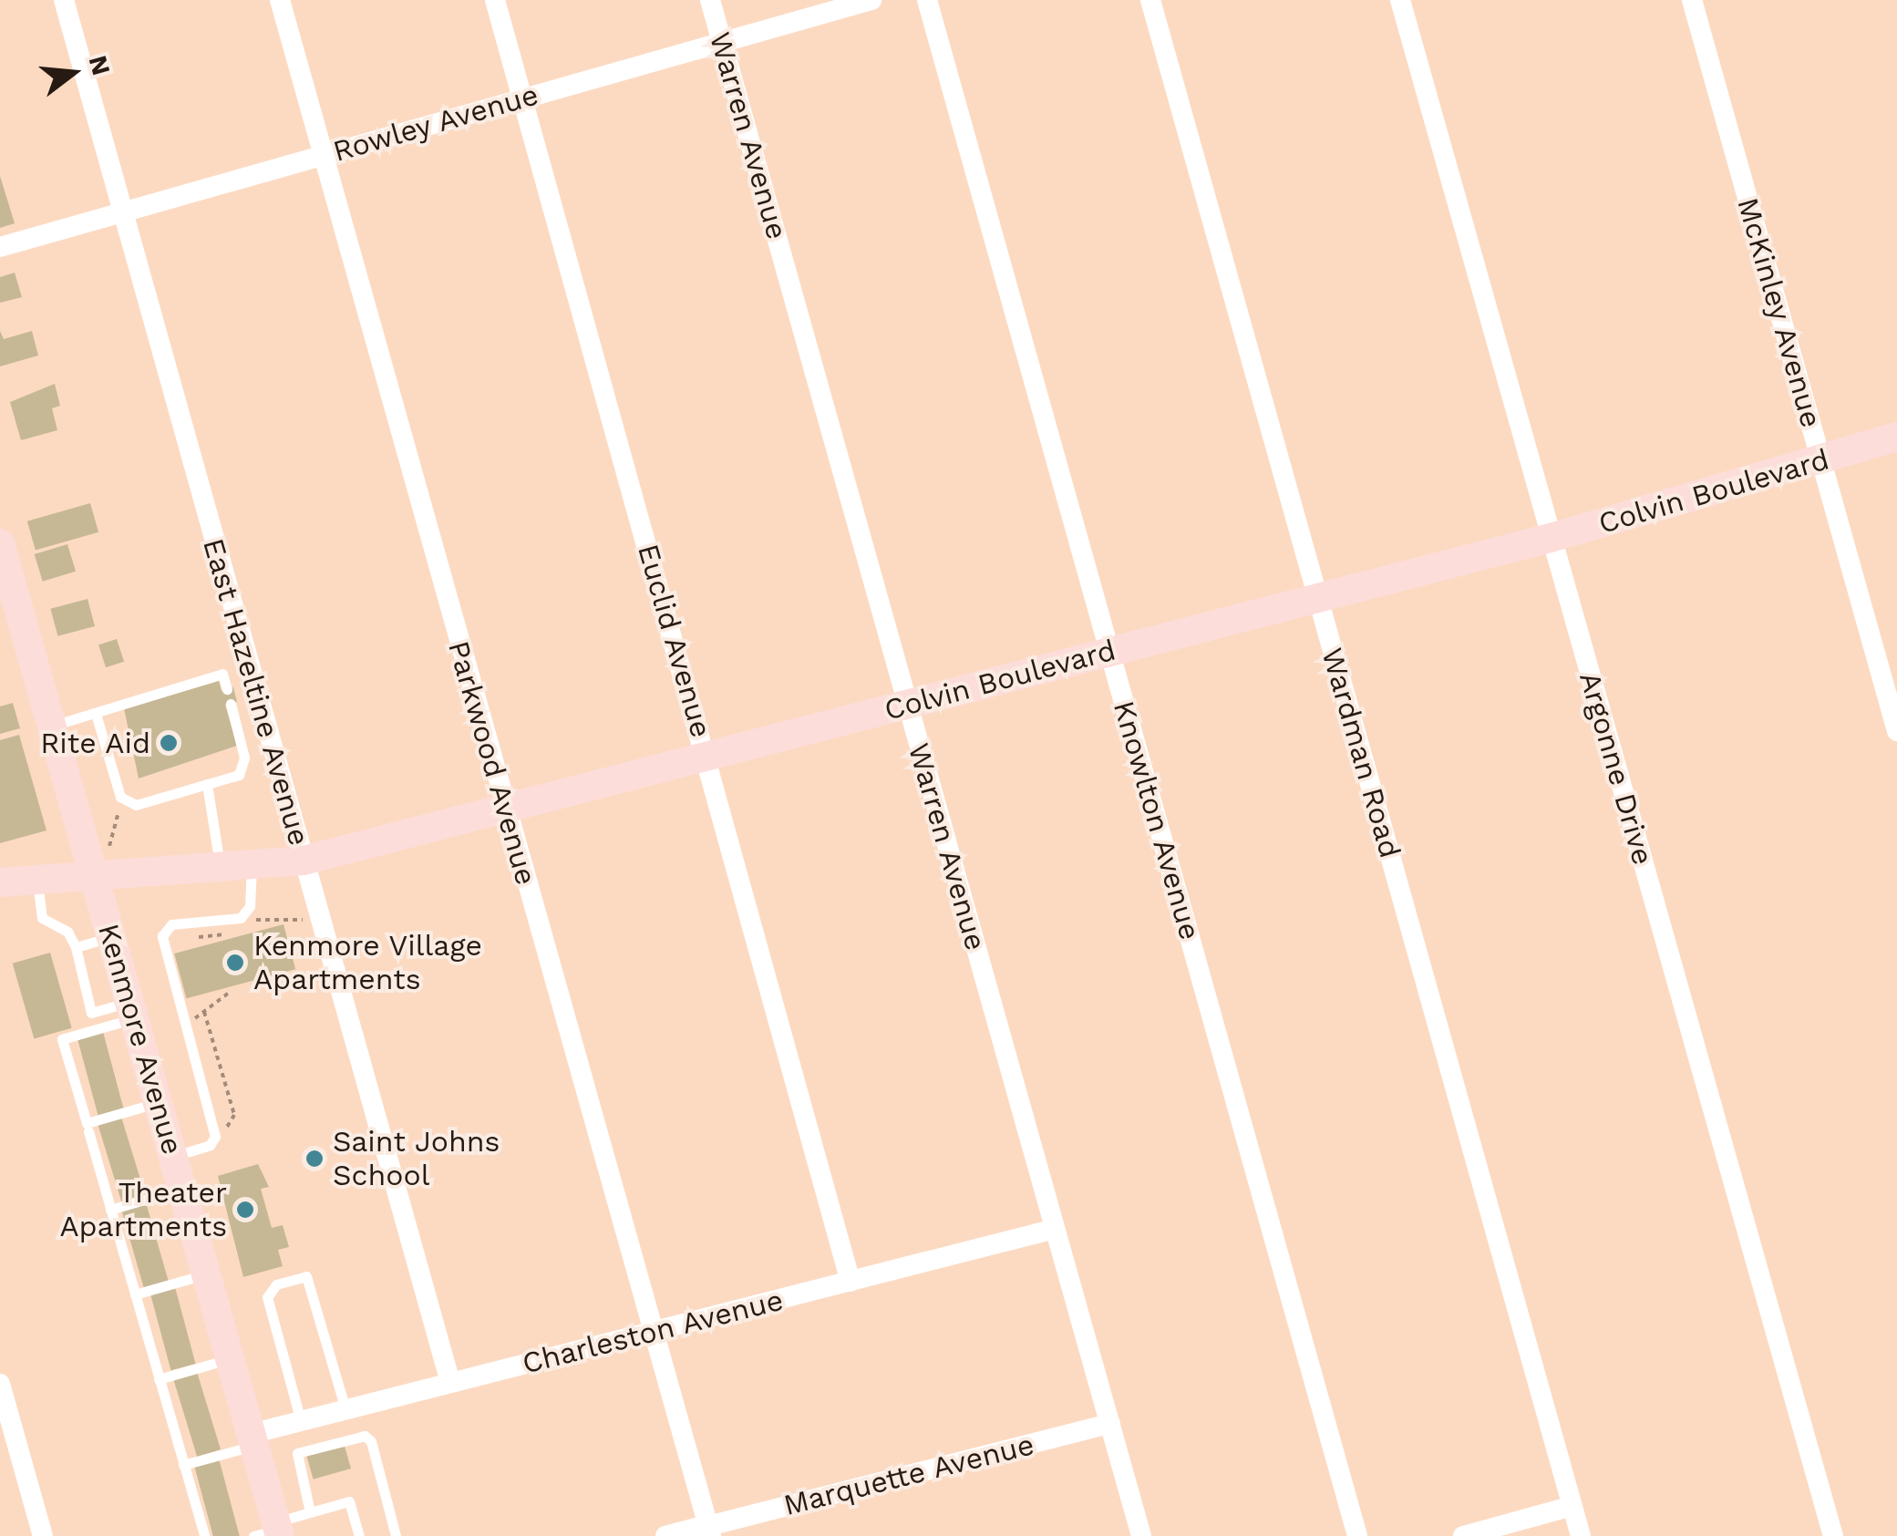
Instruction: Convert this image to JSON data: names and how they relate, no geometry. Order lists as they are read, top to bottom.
{
  "streets": {
    "street": [
      "Rowley Avenue",
      "Warren Avenue",
      "McKinley Avenue",
      "Colvin Boulevard",
      "Euclid Avenue",
      "East Hazeltine Avenue",
      "Wardman Road",
      "Parkwood Avenue",
      "Argonne Drive",
      "Knowlton Avenue",
      "Kenmore Avenue",
      "Charleston Avenue",
      "Marquette Avenue"
    ]
  },
  "crossings": [
    ["Rowley Avenue", "Warren Avenue"],
    ["Rowley Avenue", "Euclid Avenue"],
    ["Rowley Avenue", "East Hazeltine Avenue"],
    ["Rowley Avenue", "Parkwood Avenue"],
    ["Warren Avenue", "Colvin Boulevard"],
    ["Warren Avenue", "Charleston Avenue"],
    ["Warren Avenue", "Marquette Avenue"],
    ["McKinley Avenue", "Colvin Boulevard"],
    ["Colvin Boulevard", "Euclid Avenue"],
    ["Colvin Boulevard", "East Hazeltine Avenue"],
    ["Colvin Boulevard", "Wardman Road"],
    ["Colvin Boulevard", "Parkwood Avenue"],
    ["Colvin Boulevard", "Argonne Drive"],
    ["Colvin Boulevard", "Knowlton Avenue"],
    ["Colvin Boulevard", "Kenmore Avenue"],
    ["Euclid Avenue", "Charleston Avenue"],
    ["East Hazeltine Avenue", "Charleston Avenue"],
    ["Parkwood Avenue", "Charleston Avenue"],
    ["Parkwood Avenue", "Marquette Avenue"],
    ["Kenmore Avenue", "Charleston Avenue"]
  ],
  "places": [
    "Rite Aid",
    "Kenmore Village Apartments",
    "Saint Johns School",
    "Theater Apartments"
  ],
  "north": "right"
}
